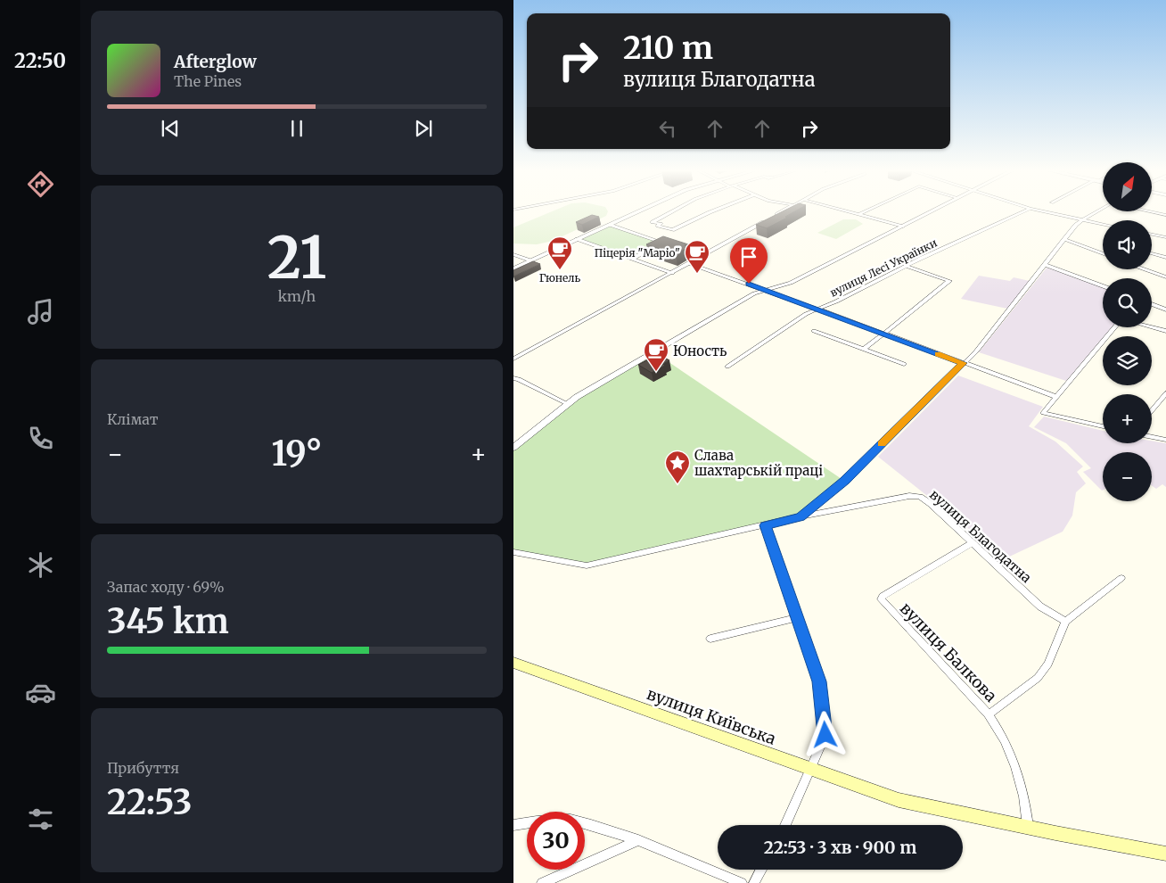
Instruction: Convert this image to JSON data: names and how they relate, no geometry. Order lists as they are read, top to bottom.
{
  "streets": {
    "main road": ["вулиця Київська"],
    "street": ["вулиця Лесі Українки", "вулиця Благодатна", "вулиця Балкова"]
  },
  "crossings": [
    ["вулиця Благодатна", "вулиця Балкова"],
    ["вулиця Балкова", "вулиця Київська"]
  ],
  "places": {
    "cafe": ["Гюнель", "Піцерія \"Маріо\"", "Юность"],
    "place": ["Слава шахтарській праці"]
  },
  "north": "top right",
  "page": {
    "tabs": "22:50",
    "turn": ["210 m", "вулиця Благодатна"],
    "song": ["Afterglow", "The Pines"],
    "map_buttons": ["+", "−"],
    "tile": [
      ["21", "km/h"],
      "Клімат",
      ["Запас ходу · 69%", "345 km"],
      ["Прибуття", "22:53"]
    ],
    "heat": ["−", "19°", "+"],
    "limit": "30",
    "trip": "22:53 · 3 хв · 900 m"
  }
}
